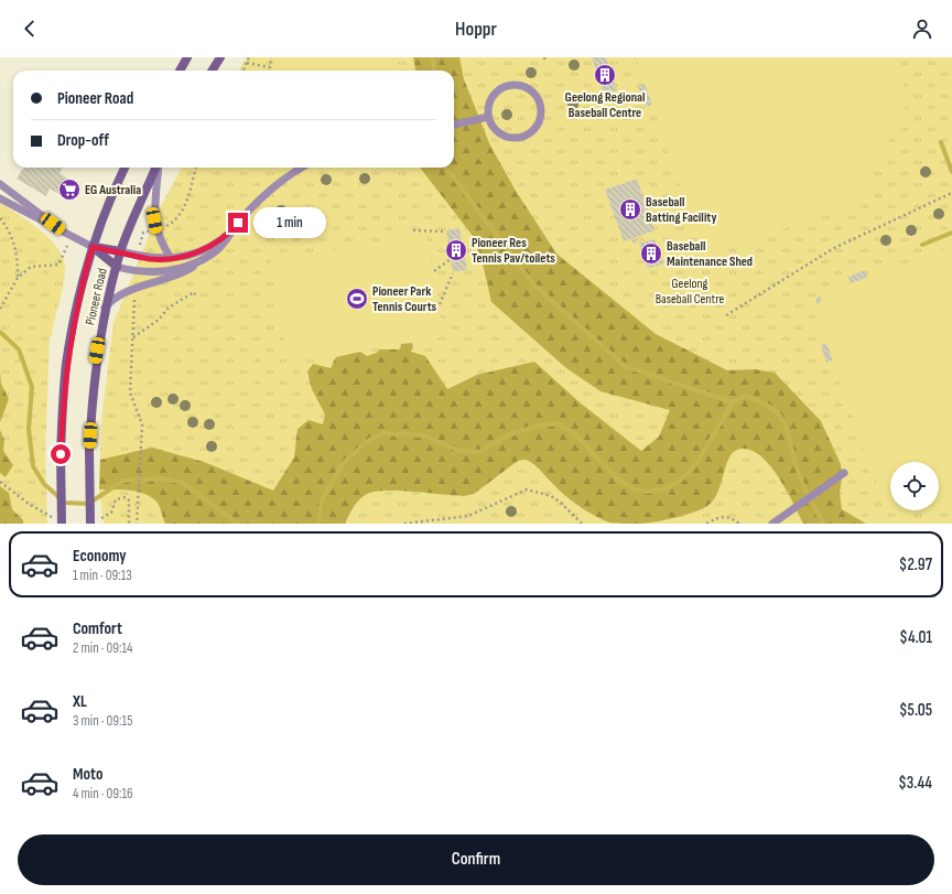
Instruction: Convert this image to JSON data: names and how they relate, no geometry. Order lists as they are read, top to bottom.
{
  "streets": {
    "main road": ["Pioneer Road"]
  },
  "parks": ["Geelong Baseball Centre"],
  "places": {
    "building": [
      "Geelong Regional Baseball Centre",
      "Baseball Batting Facility",
      "Pioneer Res Tennis Pav/toilets",
      "Baseball Maintenance Shed"
    ],
    "supermarket": ["EG Australia"],
    "sports": ["Pioneer Park Tennis Courts"]
  },
  "page": {
    "header": "Hoppr",
    "banner": ["Pioneer Road", "Drop-off"],
    "bubble": "1 min",
    "list": [
      {
        "name": "Economy",
        "note": "1 min · 09:13",
        "value": "$2.97"
      },
      {
        "name": "Comfort",
        "note": "2 min · 09:14",
        "value": "$4.01"
      },
      {
        "name": "XL",
        "note": "3 min · 09:15",
        "value": "$5.05"
      },
      {
        "name": "Moto",
        "note": "4 min · 09:16",
        "value": "$3.44"
      }
    ],
    "buttons": "Confirm"
  }
}
